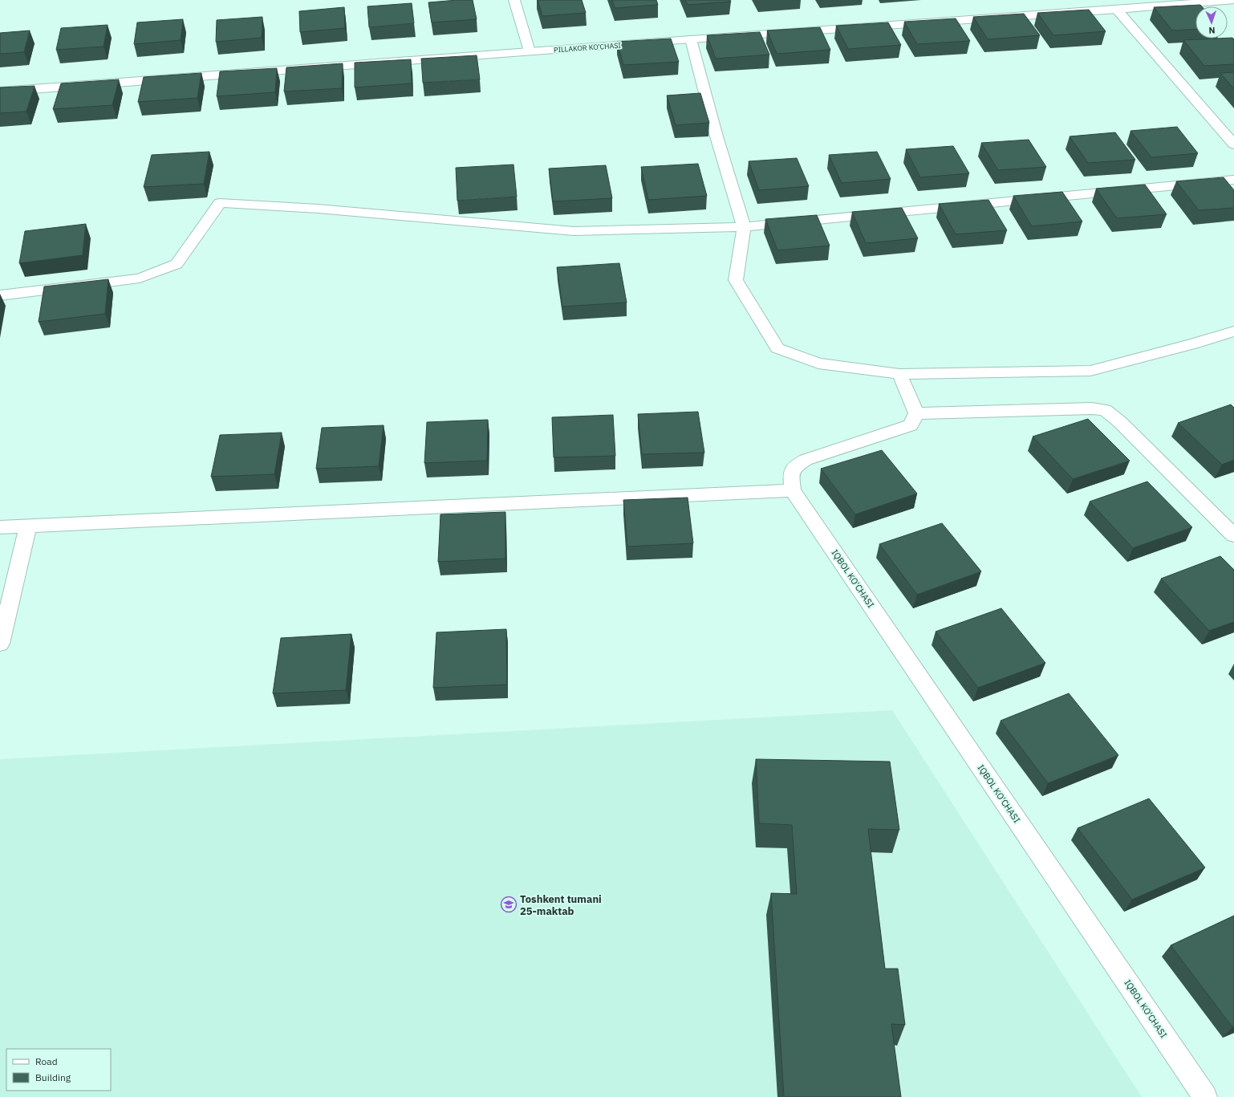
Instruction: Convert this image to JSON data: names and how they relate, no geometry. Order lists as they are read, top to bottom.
{
  "streets": {
    "street": ["PILLAKOR KO'CHASI", "IQBOL KO'CHASI"]
  },
  "places": {
    "school or university": ["Toshkent tumani 25-maktab"]
  },
  "legend": ["Road", "Building"],
  "north": "bottom"
}
